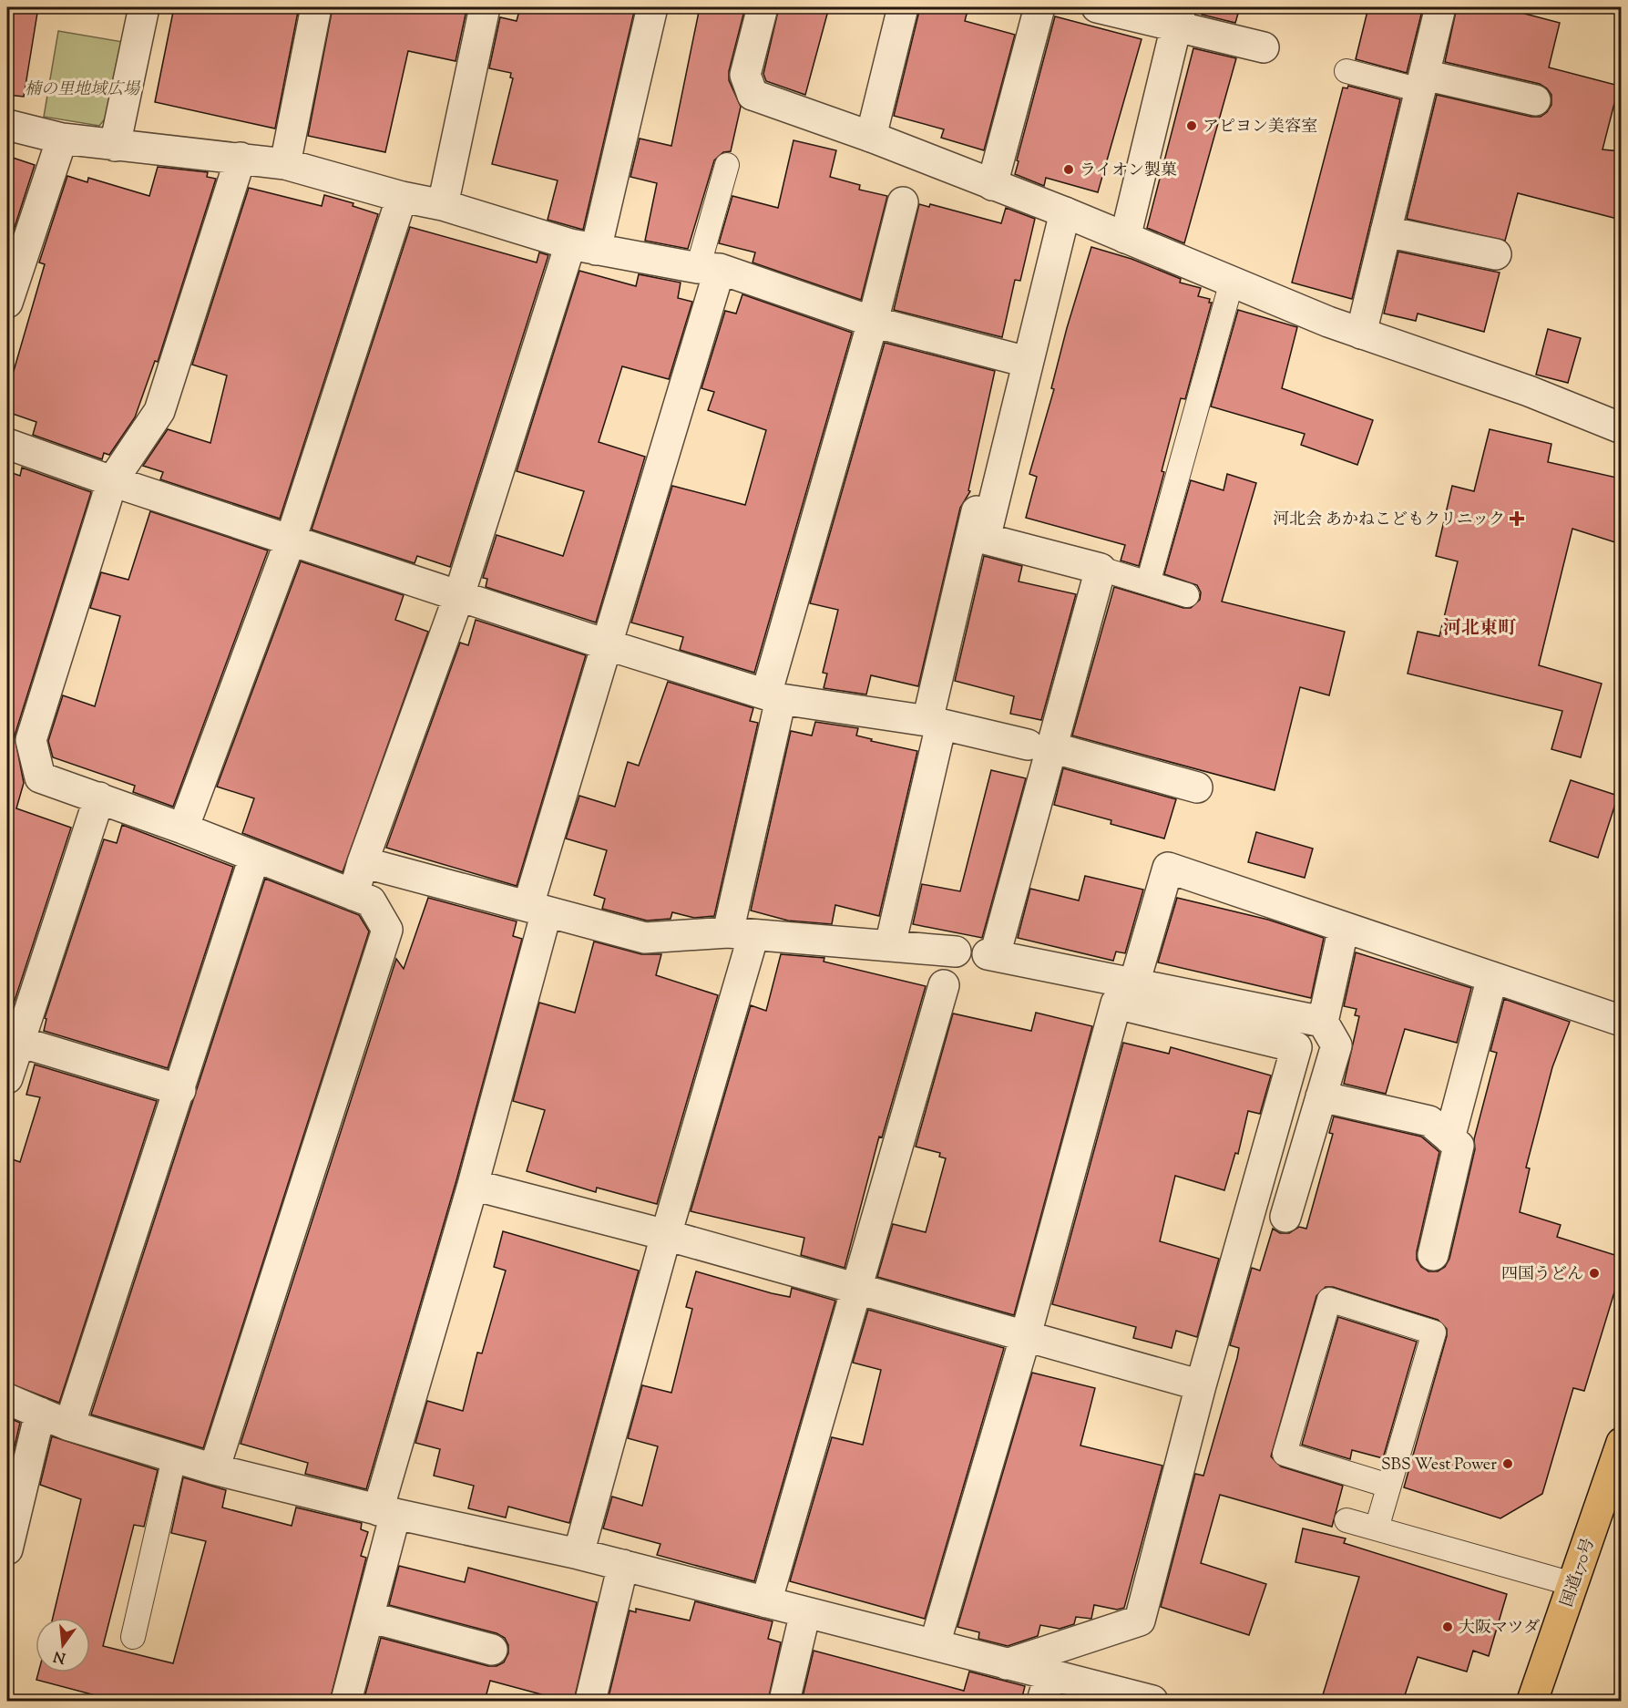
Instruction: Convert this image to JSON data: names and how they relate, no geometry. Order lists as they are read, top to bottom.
{
  "streets": {
    "highway": ["国道170号"]
  },
  "districts": ["河北東町"],
  "parks": ["楠の里地域広場"],
  "places": {
    "other": [
      "アピヨン美容室",
      "ライオン製菓",
      "四国うどん",
      "SBS West Power",
      "大阪マツダ"
    ],
    "health": ["河北会 あかねこどもクリニック"]
  },
  "north": "bottom"
}
